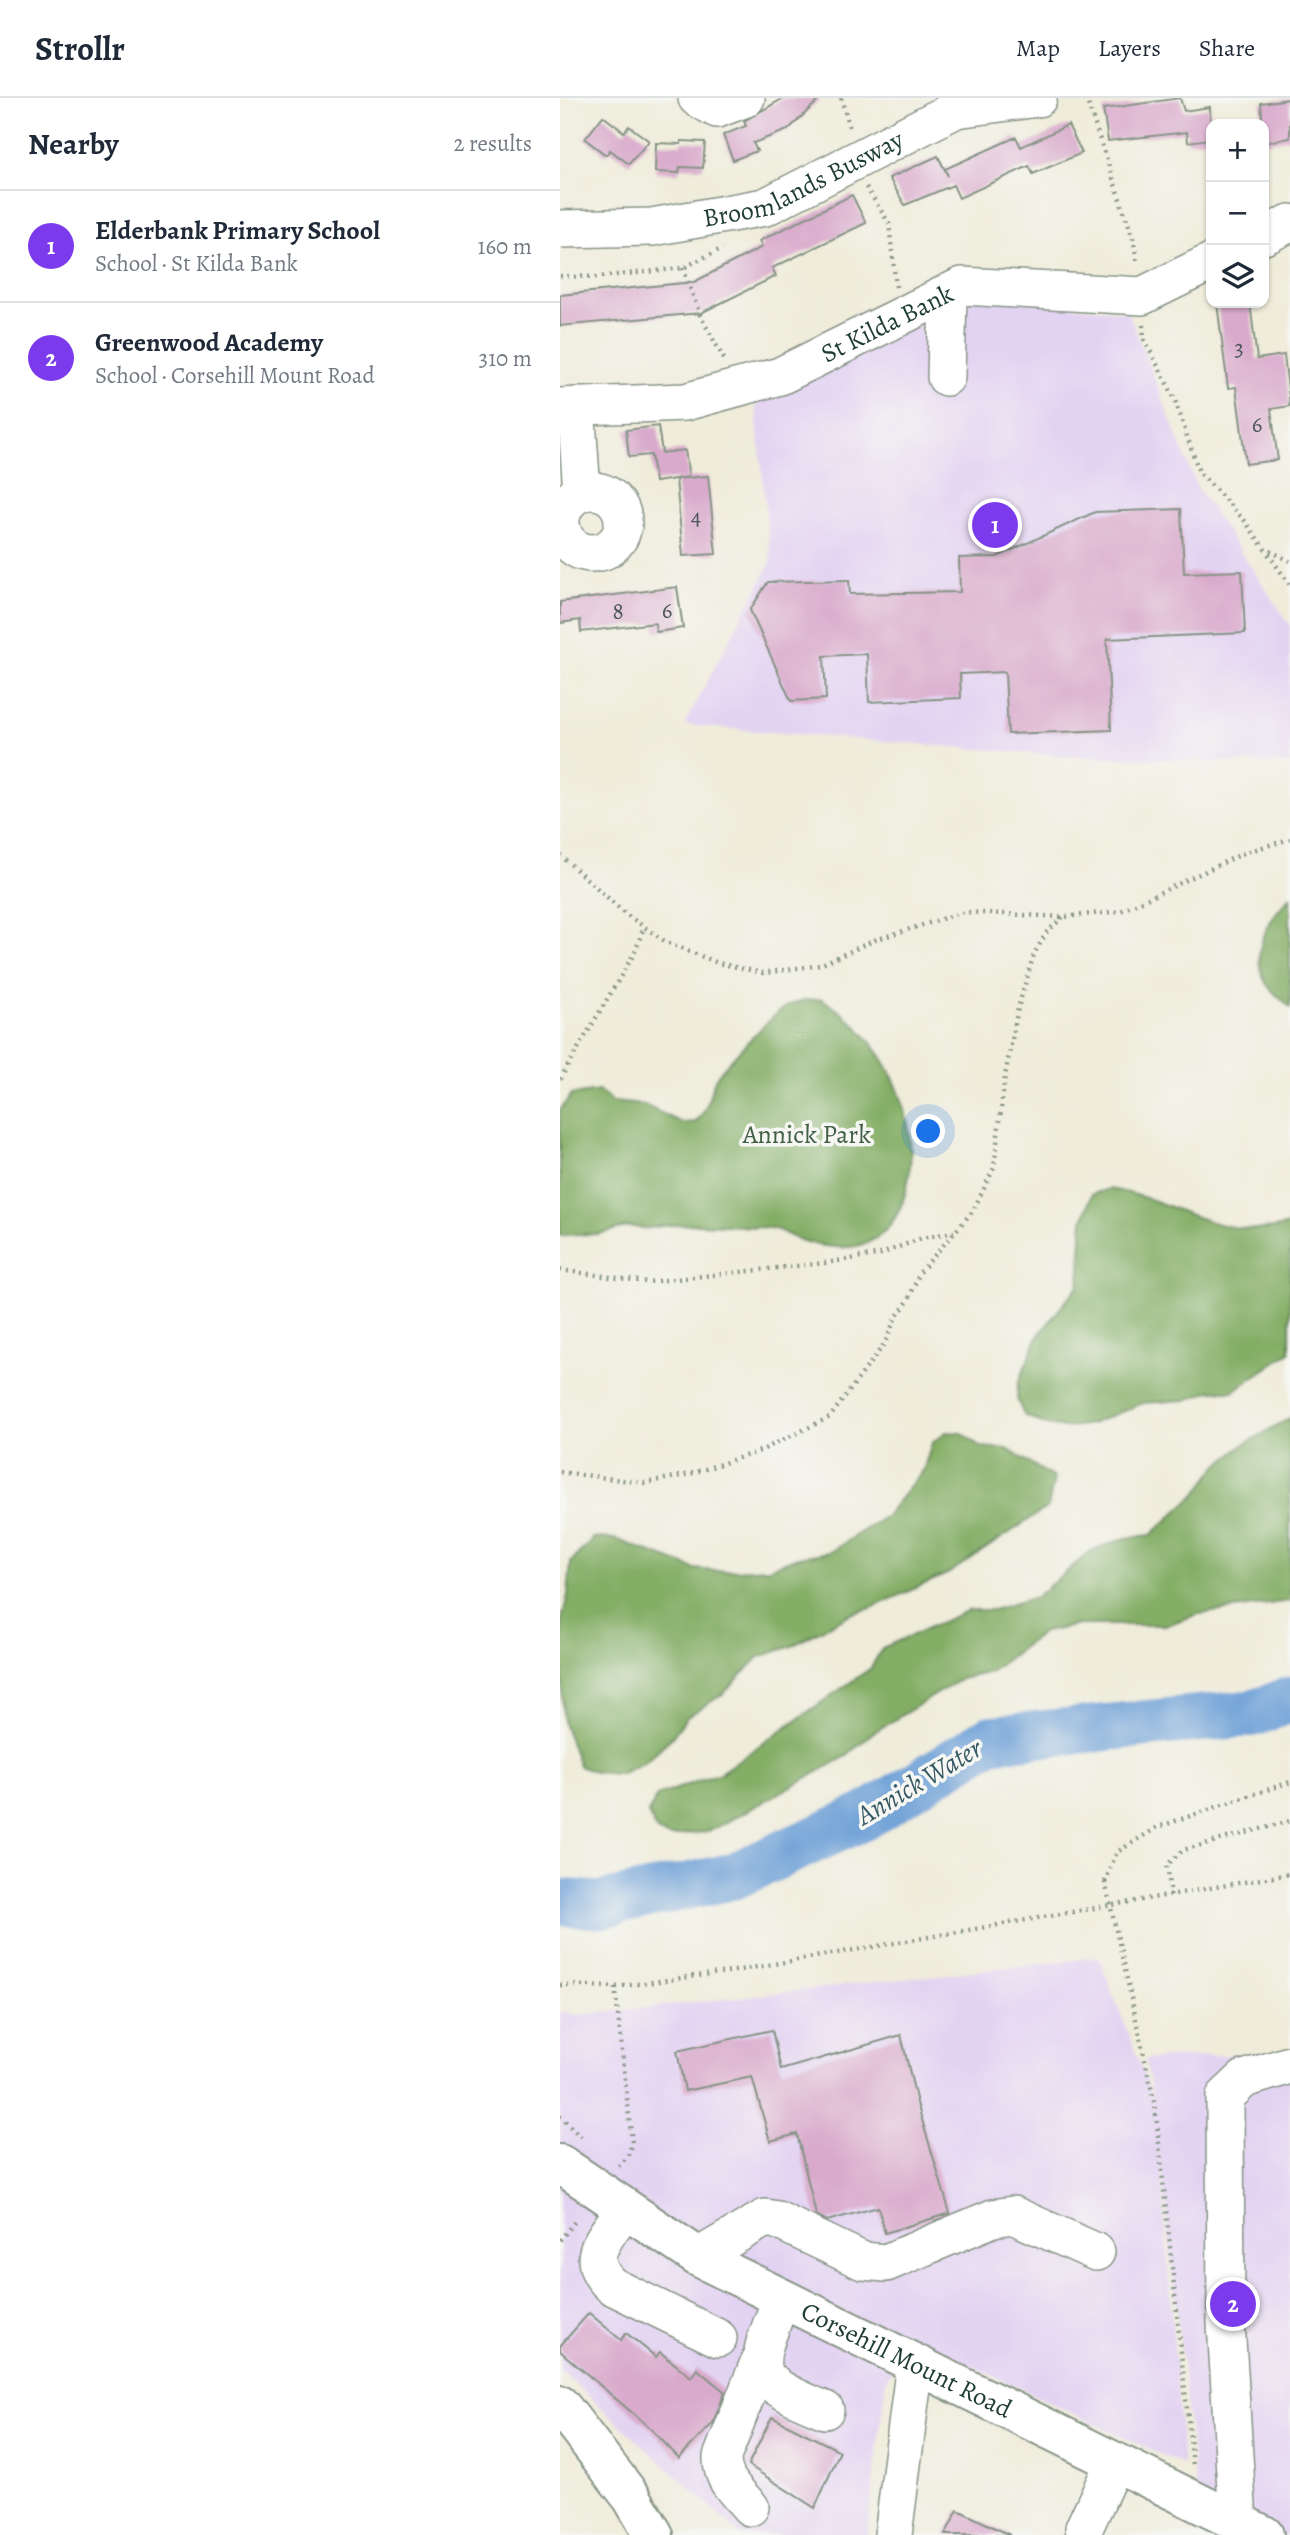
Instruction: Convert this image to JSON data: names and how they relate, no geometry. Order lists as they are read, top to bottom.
{
  "streets": {
    "main road": ["Corsehill Mount Road"],
    "street": ["Broomlands Busway", "St Kilda Bank"]
  },
  "water": ["Annick Water"],
  "parks": ["Annick Park"],
  "house_numbers": [
    "3",
    "6",
    "4",
    "6",
    "8"
  ],
  "page": {
    "header": "Strollr",
    "nav": ["Map", "Layers", "Share"],
    "heading": ["Nearby", "2 results"],
    "map_buttons": ["+", "−"],
    "list": [
      {
        "mark": "1",
        "name": "Elderbank Primary School",
        "note": "School · St Kilda Bank",
        "value": "160 m"
      },
      {
        "mark": "2",
        "name": "Greenwood Academy",
        "note": "School · Corsehill Mount Road",
        "value": "310 m"
      }
    ],
    "pins": ["1", "2"]
  }
}
